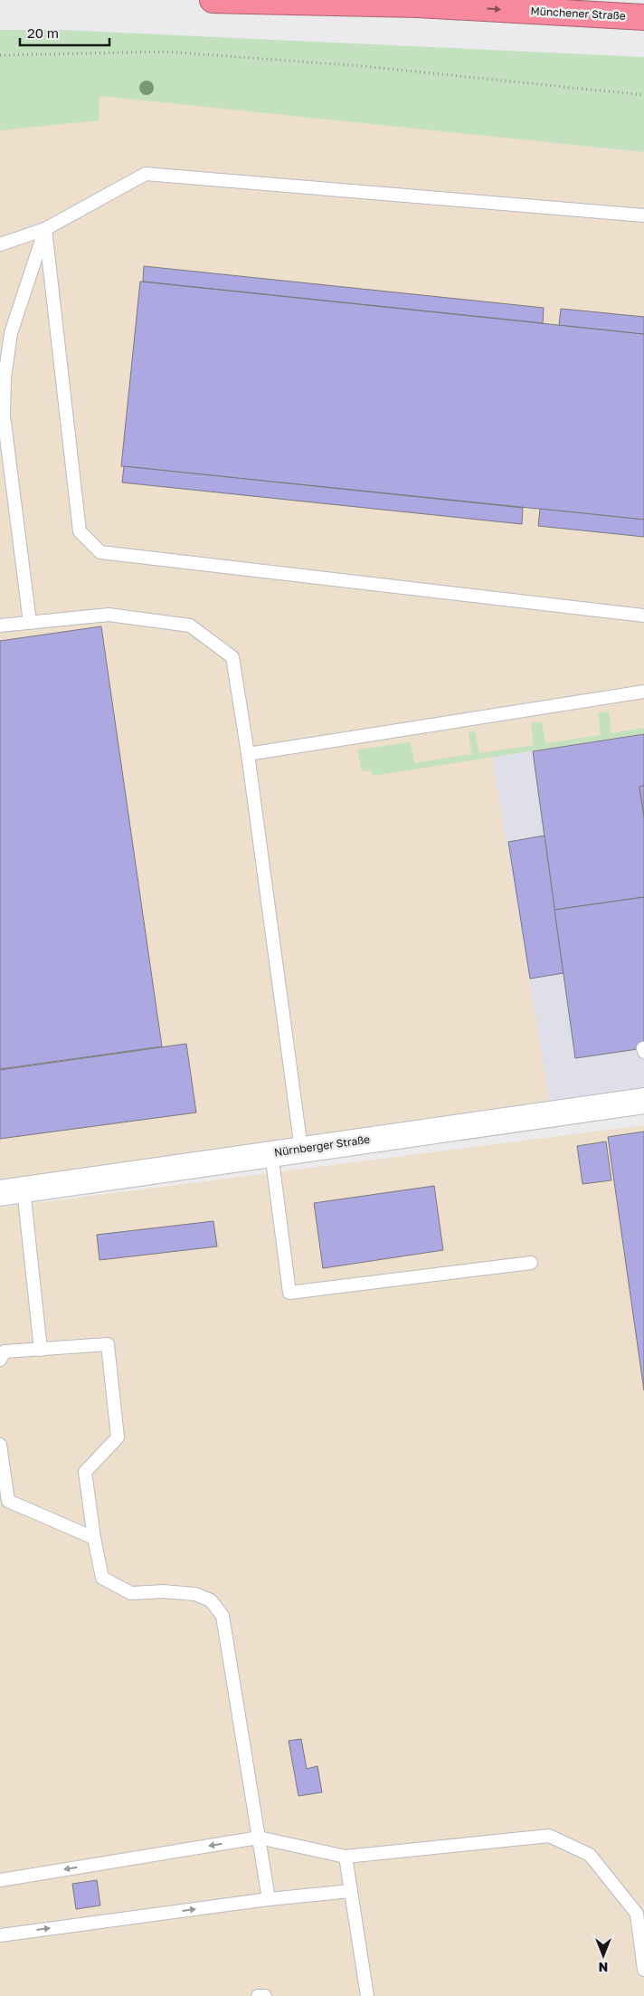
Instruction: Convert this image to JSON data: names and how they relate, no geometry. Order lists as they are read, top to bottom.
{
  "streets": {
    "highway": ["Münchener Straße"],
    "street": ["Nürnberger Straße"]
  },
  "one_way": ["Münchener Straße"],
  "scale_bar": "20 m",
  "north": "bottom"
}
